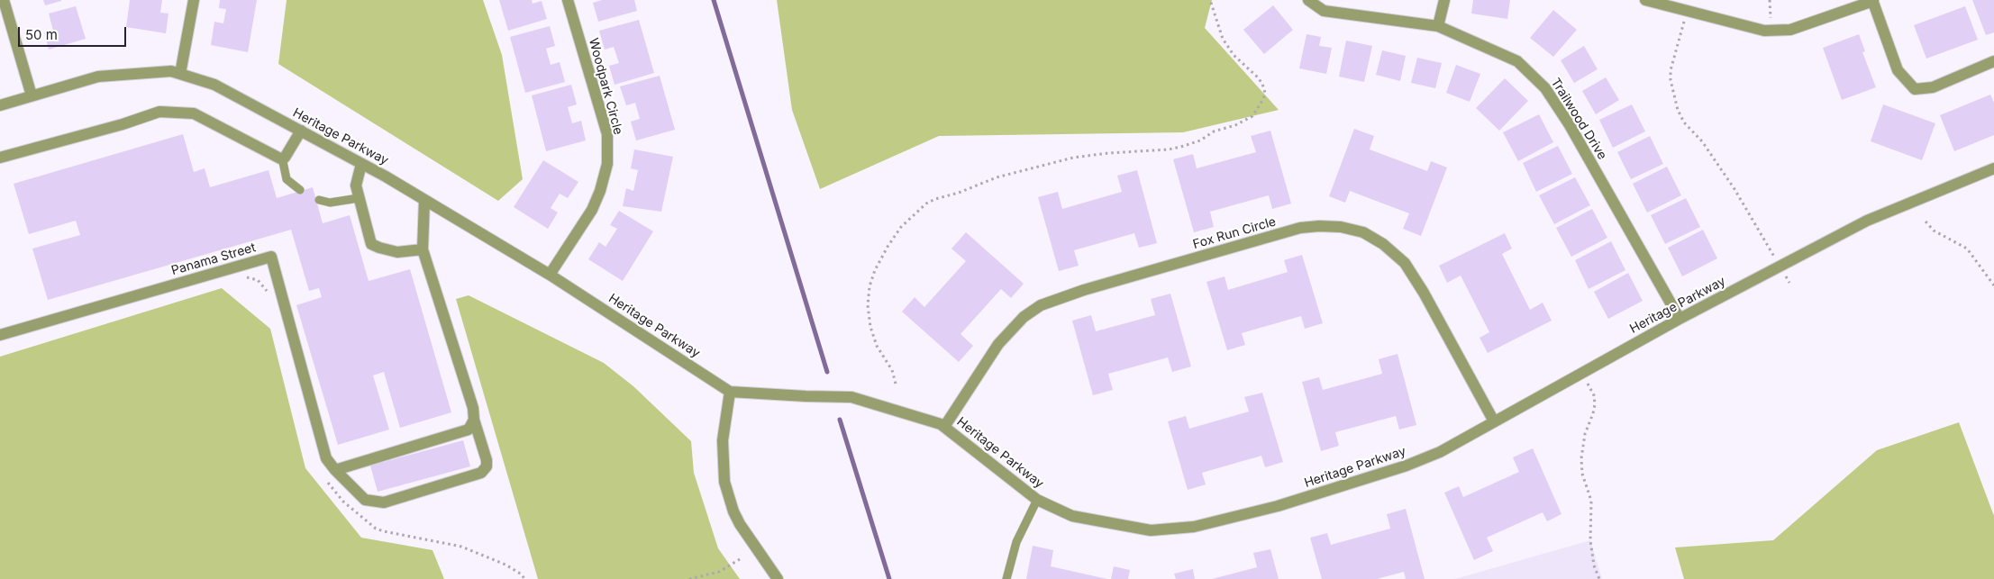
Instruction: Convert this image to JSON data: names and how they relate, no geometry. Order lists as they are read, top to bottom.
{
  "streets": {
    "street": [
      "Woodpark Circle",
      "Trailwood Drive",
      "Heritage Parkway",
      "Fox Run Circle",
      "Panama Street"
    ]
  },
  "crossings": [
    ["Woodpark Circle", "Heritage Parkway"],
    ["Trailwood Drive", "Heritage Parkway"],
    ["Heritage Parkway", "Fox Run Circle"],
    ["Heritage Parkway", "Panama Street"]
  ],
  "scale_bar": "50 m"
}
